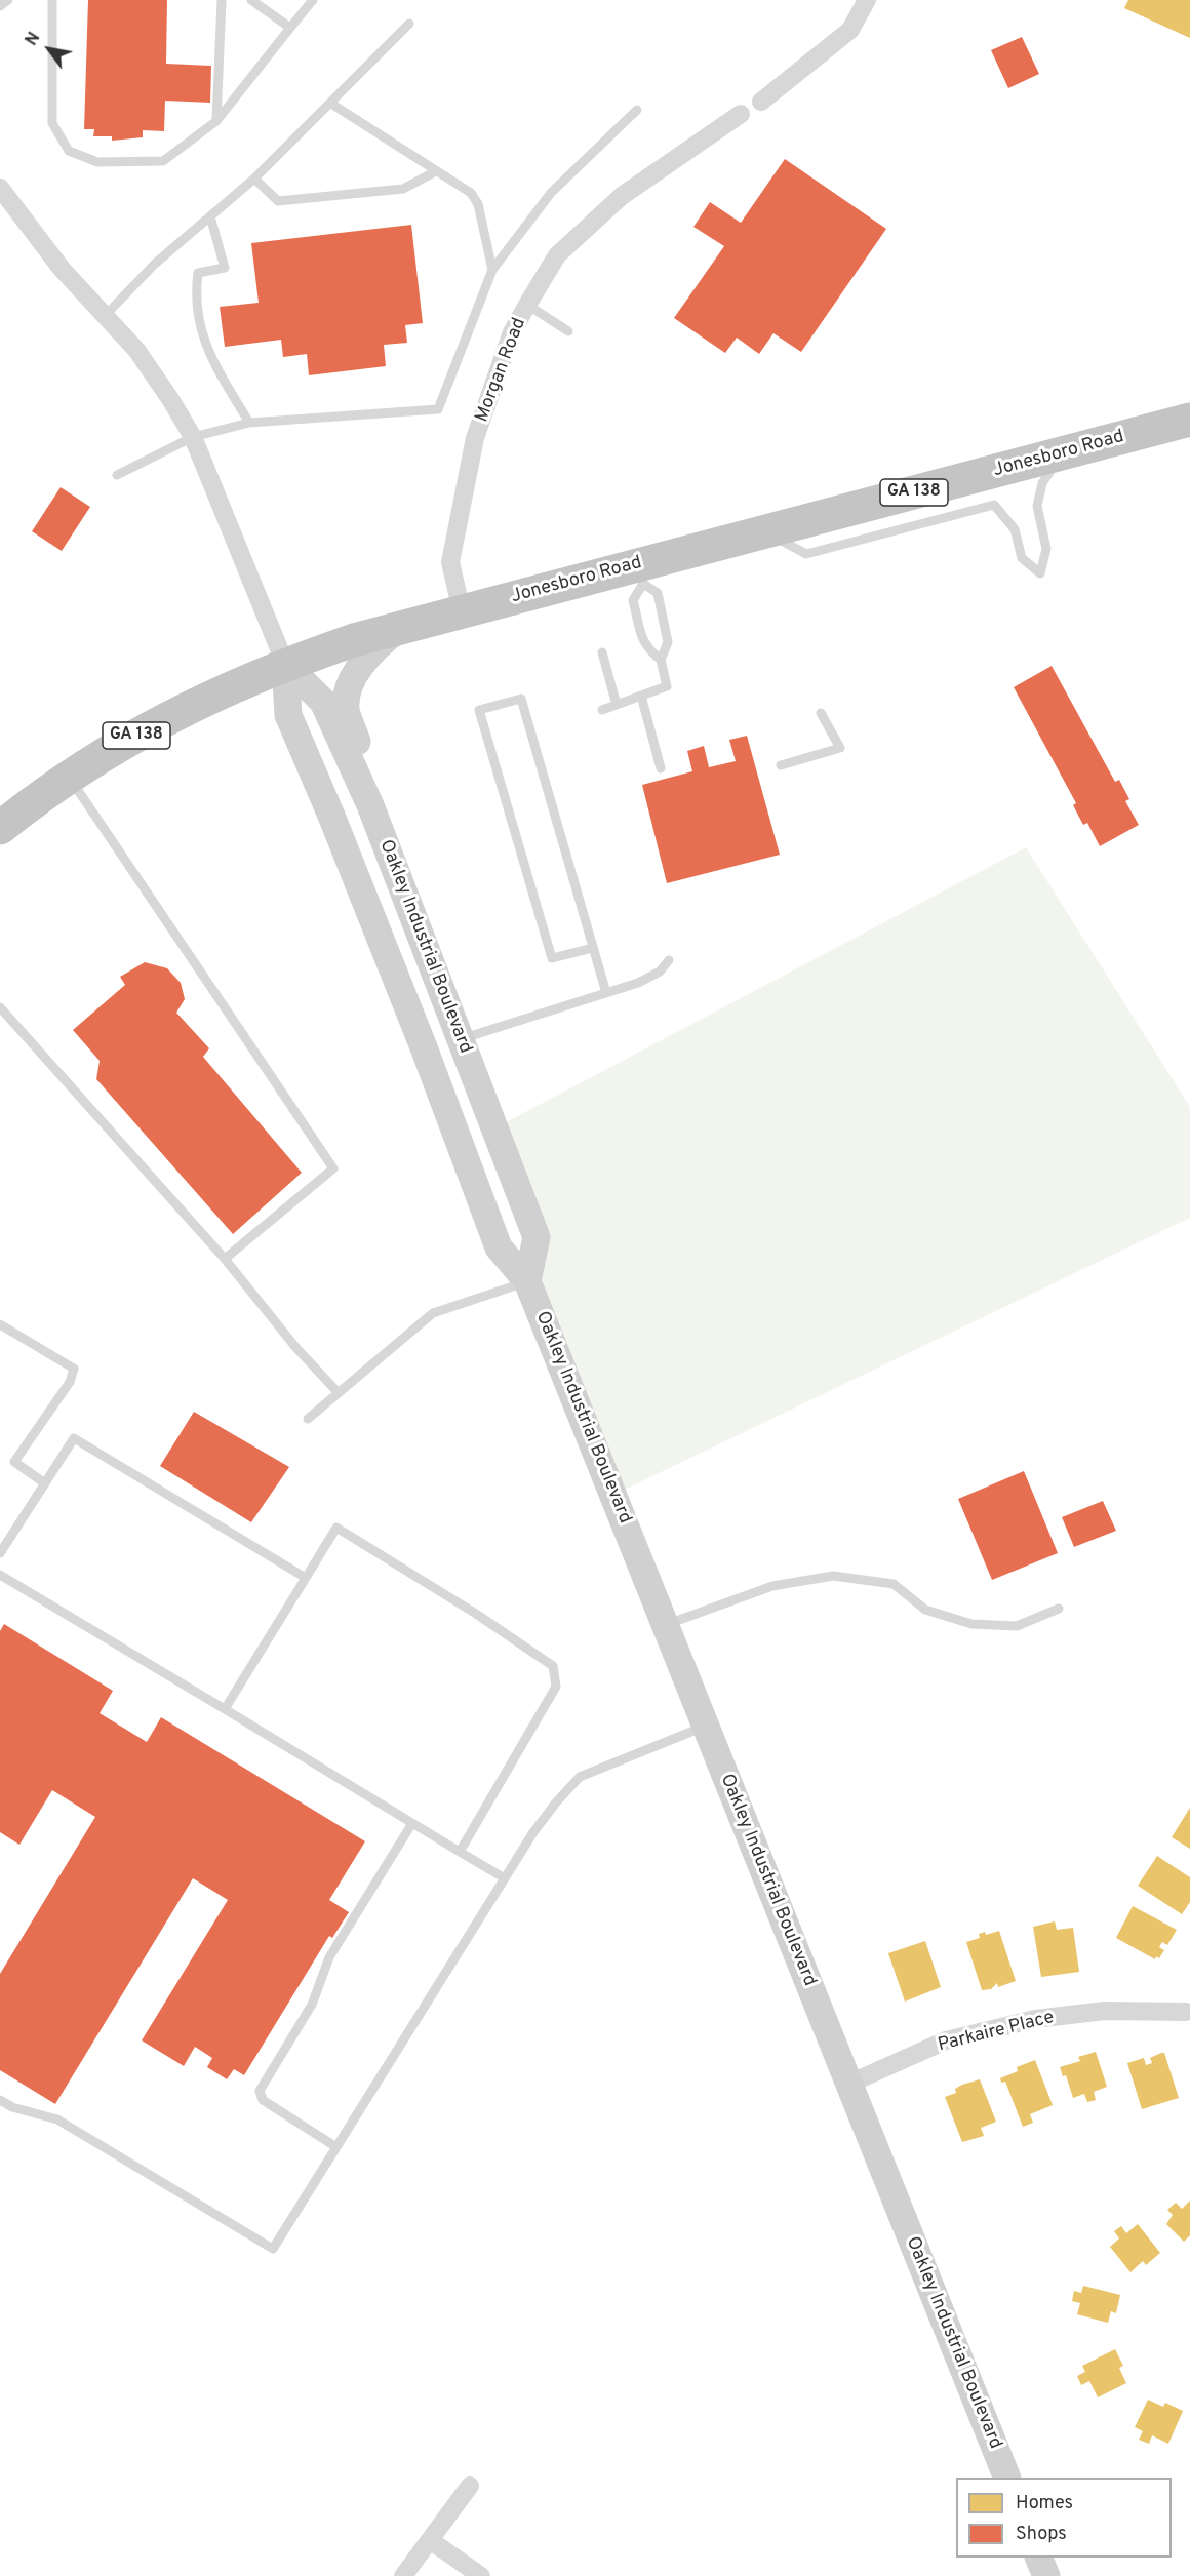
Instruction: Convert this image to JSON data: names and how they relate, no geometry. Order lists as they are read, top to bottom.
{
  "streets": {
    "highway": ["Jonesboro Road", "GA 138"],
    "street": ["Morgan Road", "Oakley Industrial Boulevard", "Parkaire Place"]
  },
  "crossings": [
    ["Morgan Road", "Jonesboro Road"],
    ["Jonesboro Road", "Oakley Industrial Boulevard"],
    ["Oakley Industrial Boulevard", "Parkaire Place"]
  ],
  "legend": ["Homes", "Shops"],
  "north": "top left"
}
